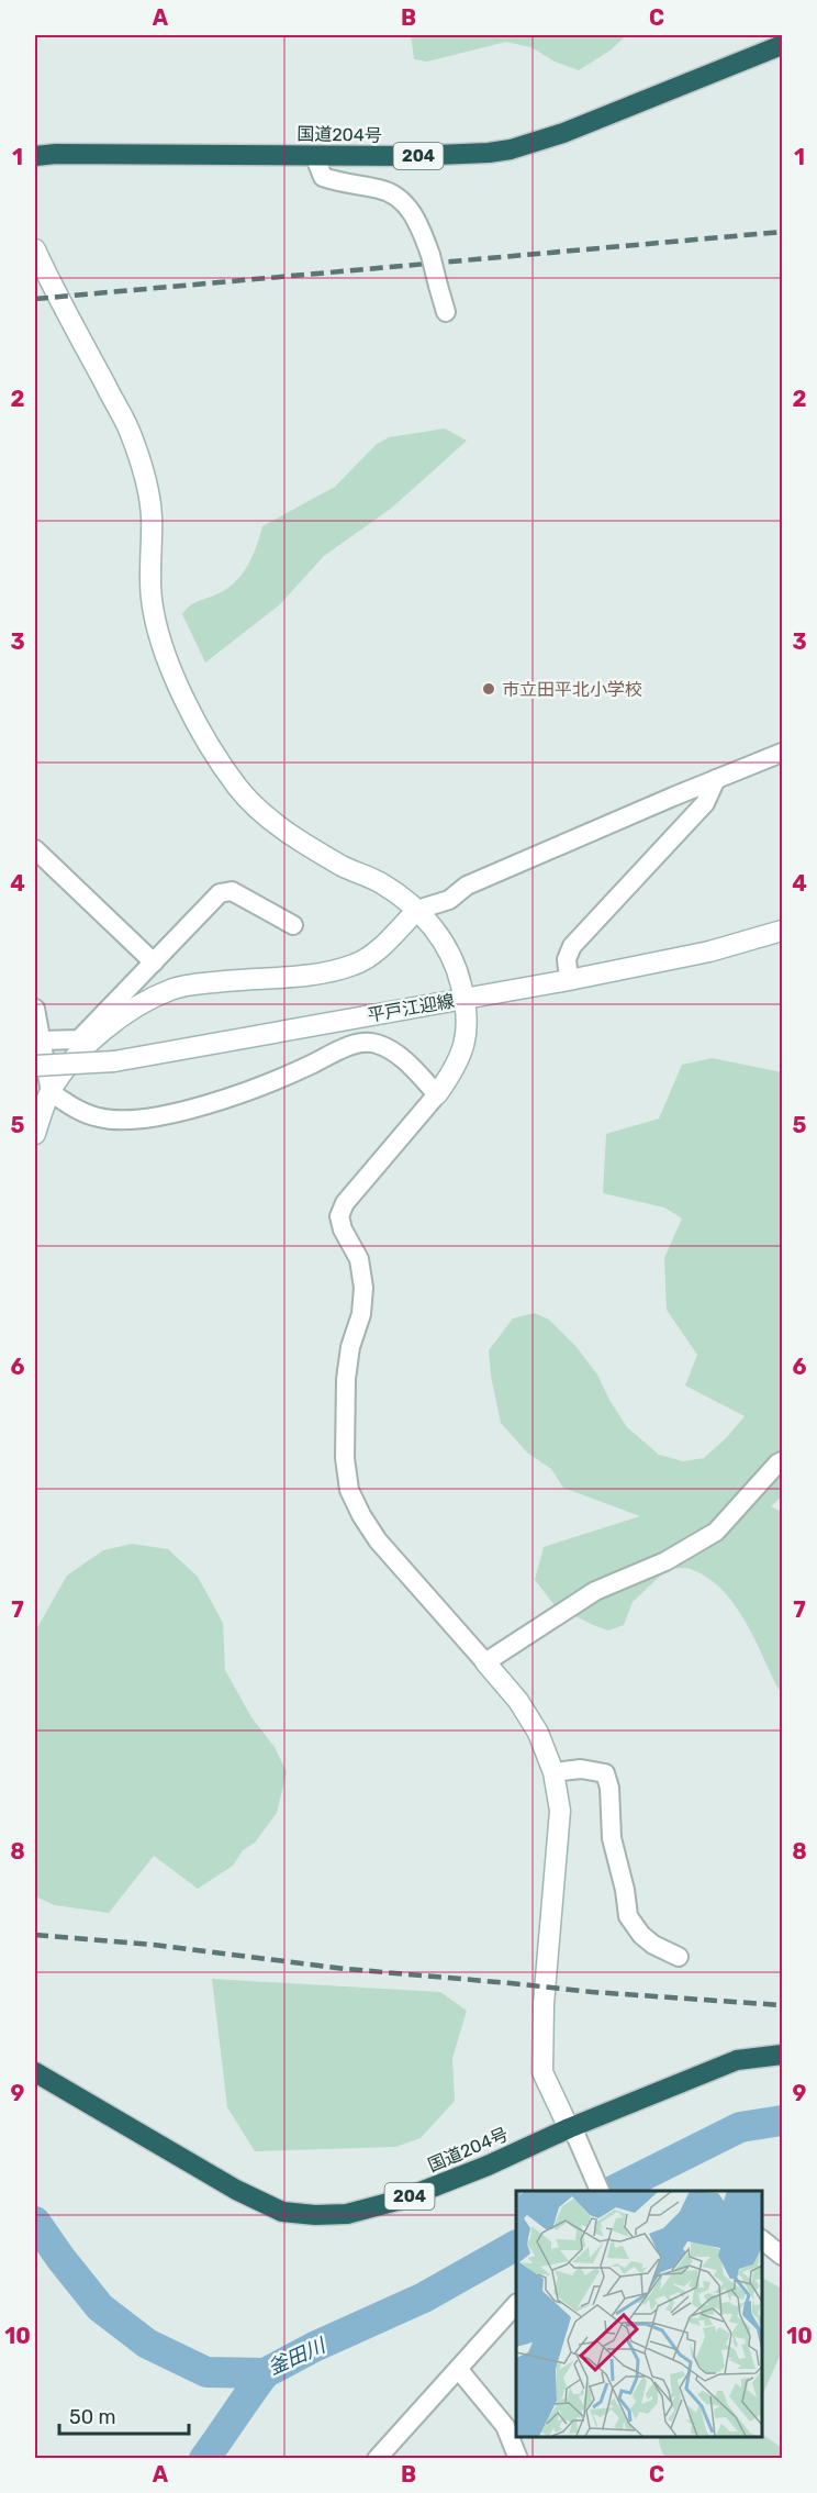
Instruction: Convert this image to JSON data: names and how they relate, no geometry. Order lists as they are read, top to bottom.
{
  "streets": {
    "highway": ["国道204号", "204"],
    "street": ["平戸江迎線"]
  },
  "water": ["釜田川"],
  "places": ["市立田平北小学校"],
  "scale_bar": "50 m",
  "grid": {
    "columns": ["A", "B", "C"],
    "rows": [
      "1",
      "2",
      "3",
      "4",
      "5",
      "6",
      "7",
      "8",
      "9",
      "10"
    ]
  }
}
